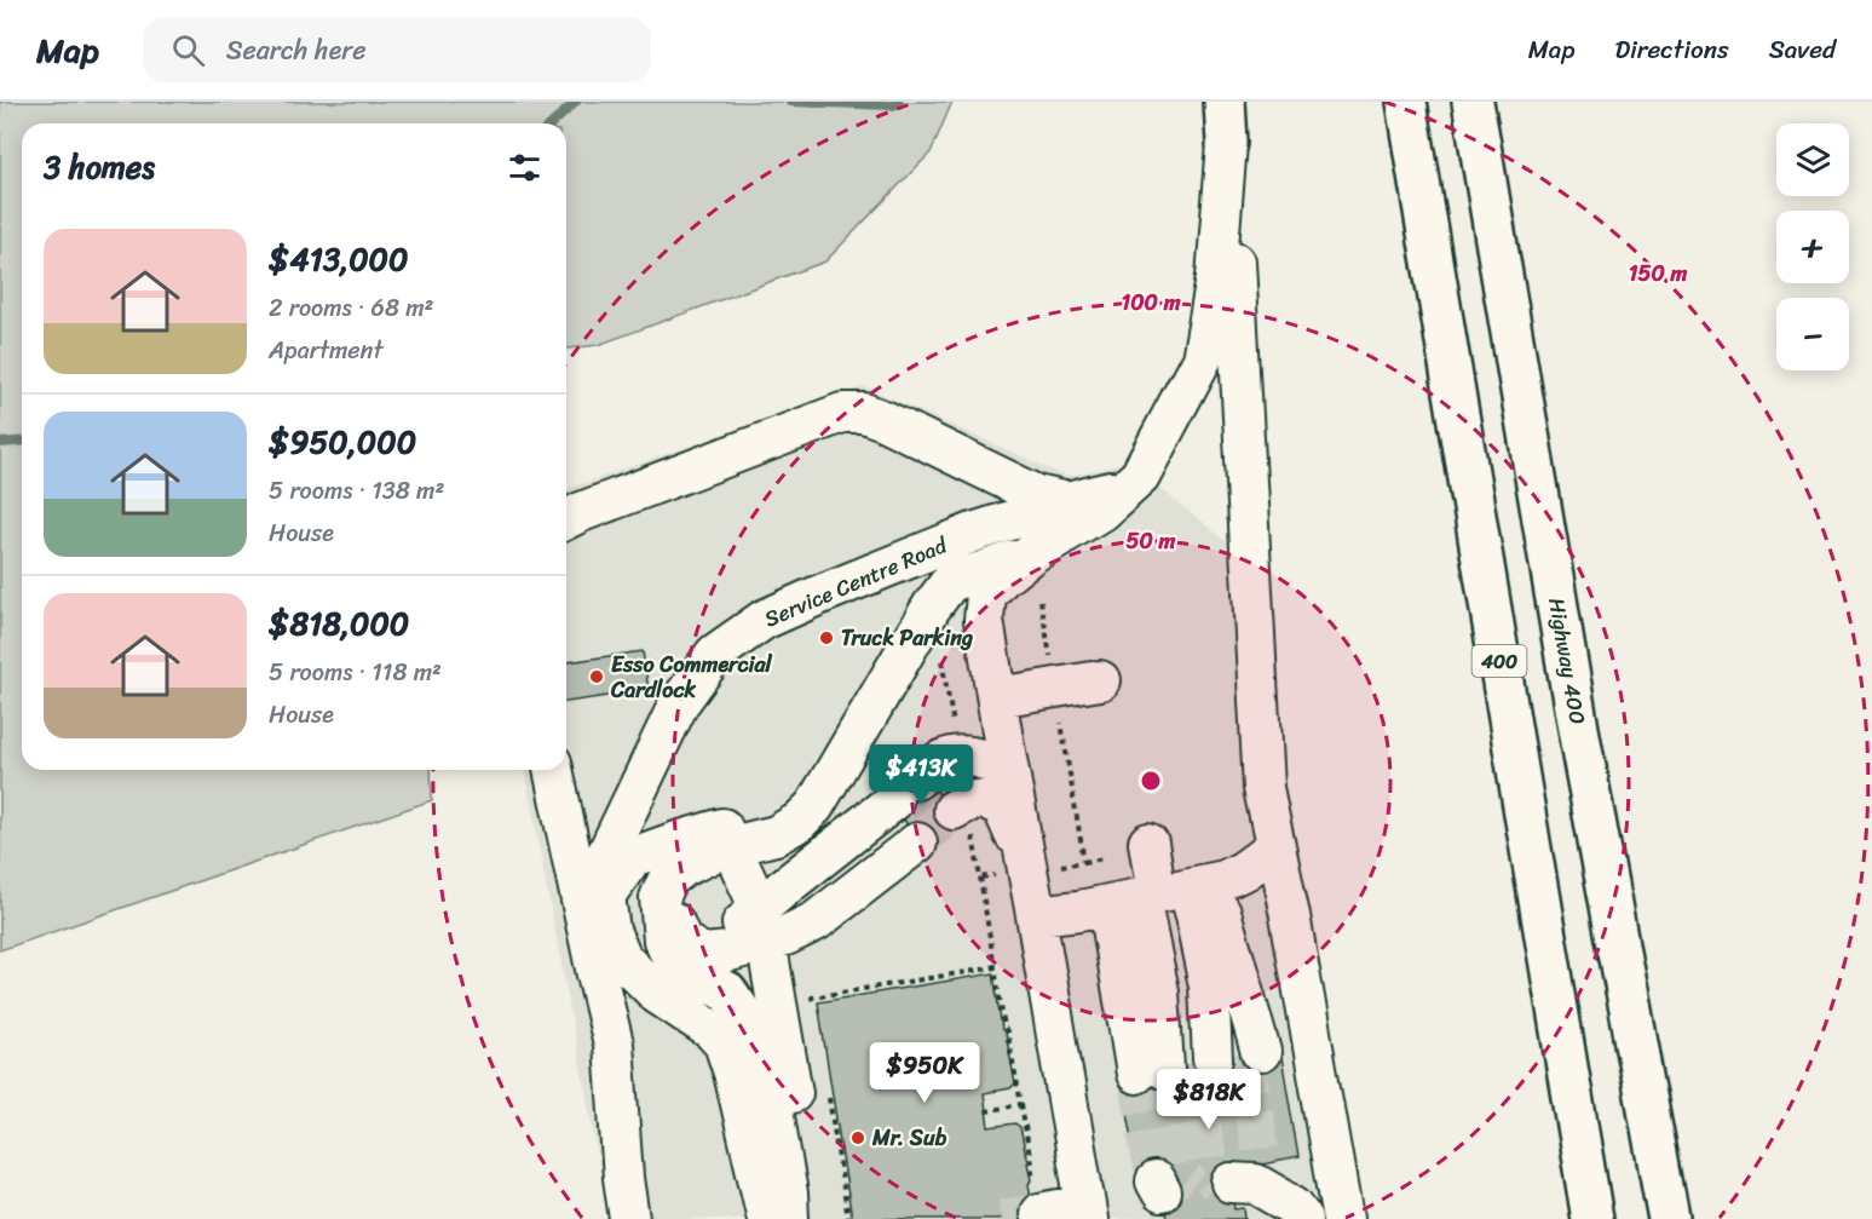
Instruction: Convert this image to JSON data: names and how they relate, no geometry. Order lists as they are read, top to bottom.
{
  "streets": {
    "highway": ["400", "Highway 400"],
    "lane": ["Service Centre Road"]
  },
  "places": ["Truck Parking", "Esso Commercial Cardlock", "Mr. Sub"],
  "page": {
    "header": "Map",
    "search": "Search here",
    "nav": ["Map", "Directions", "Saved"],
    "map_buttons": ["+", "−"],
    "heading": "3 homes",
    "list": [
      {
        "name": "$413,000",
        "note": "2 rooms · 68 m² · Apartment"
      },
      {
        "name": "$950,000",
        "note": "5 rooms · 138 m² · House"
      },
      {
        "name": "$818,000",
        "note": "5 rooms · 118 m² · House"
      }
    ],
    "price": ["$413K", "$950K", "$818K"]
  },
  "rings": ["150 m", "100 m", "50 m"]
}
